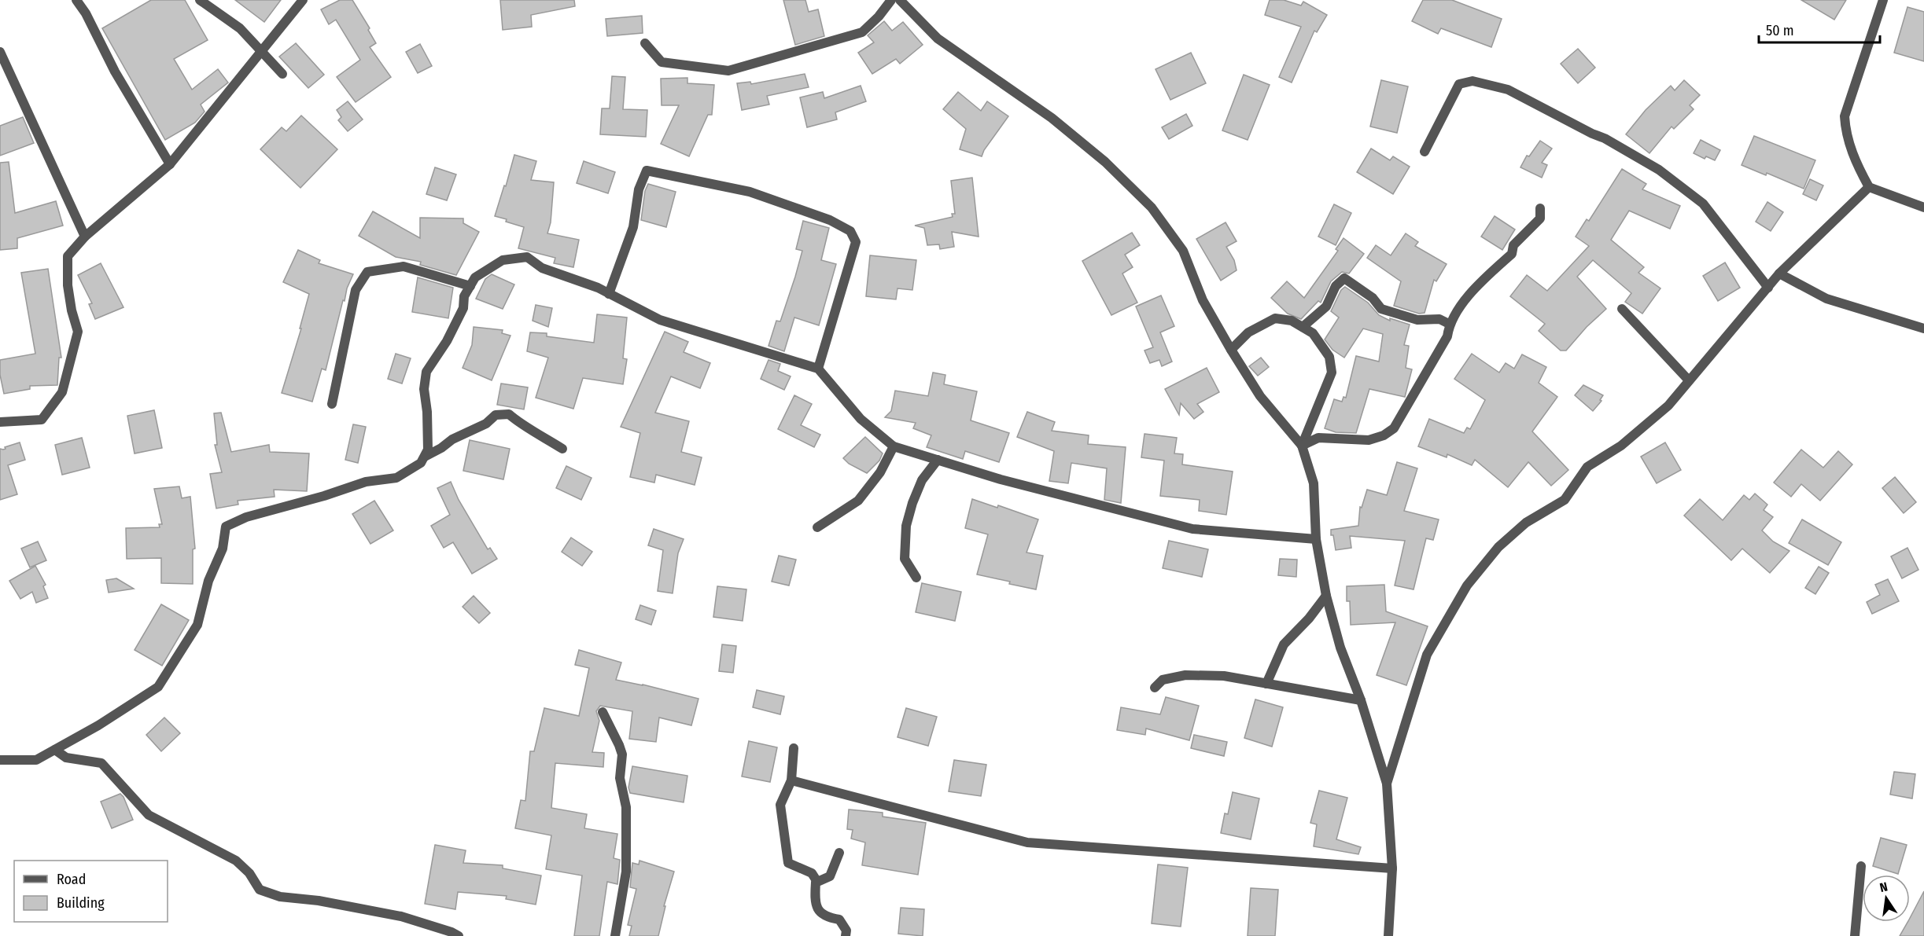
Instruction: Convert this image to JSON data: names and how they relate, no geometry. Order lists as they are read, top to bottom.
{
  "legend": ["Road", "Building"],
  "scale_bar": "50 m",
  "north": "top"
}
